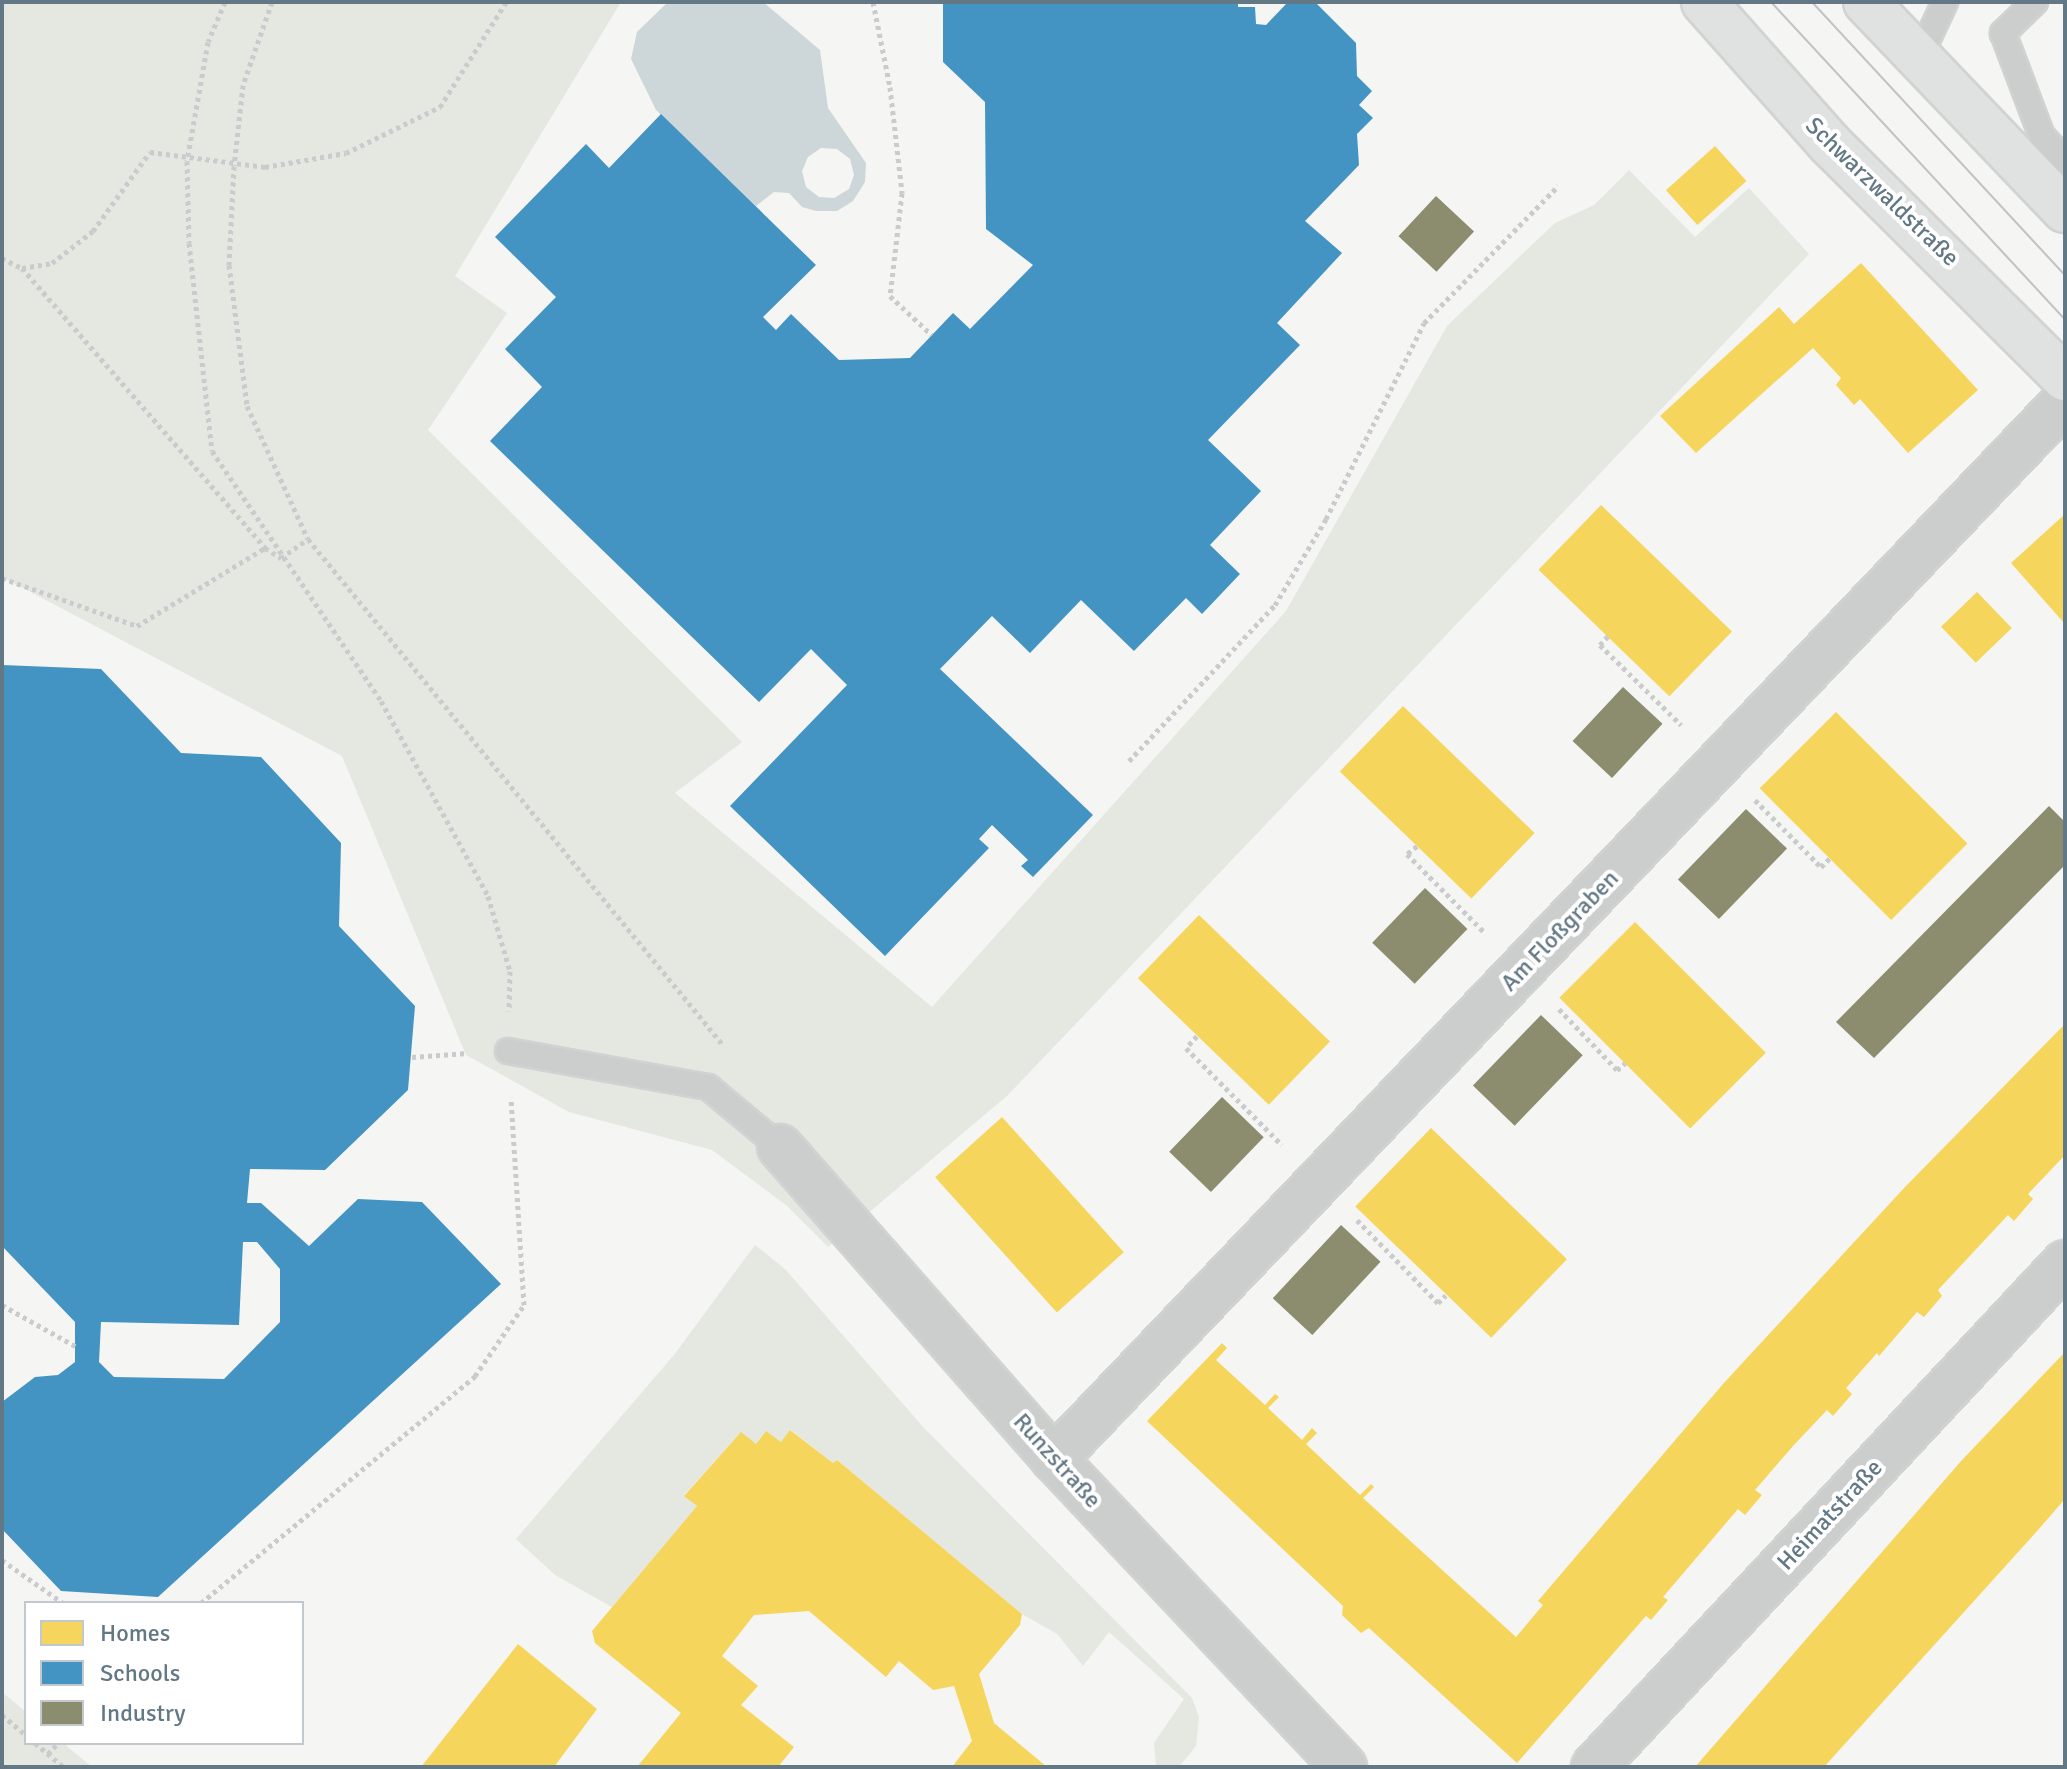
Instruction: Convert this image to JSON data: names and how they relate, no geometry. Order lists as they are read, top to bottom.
{
  "streets": {
    "main road": ["Schwarzwaldstraße"],
    "street": ["Am Floßgraben", "Runzstraße", "Heimatstraße"]
  },
  "crossings": [
    ["Am Floßgraben", "Runzstraße"]
  ],
  "legend": ["Homes", "Schools", "Industry"]
}
